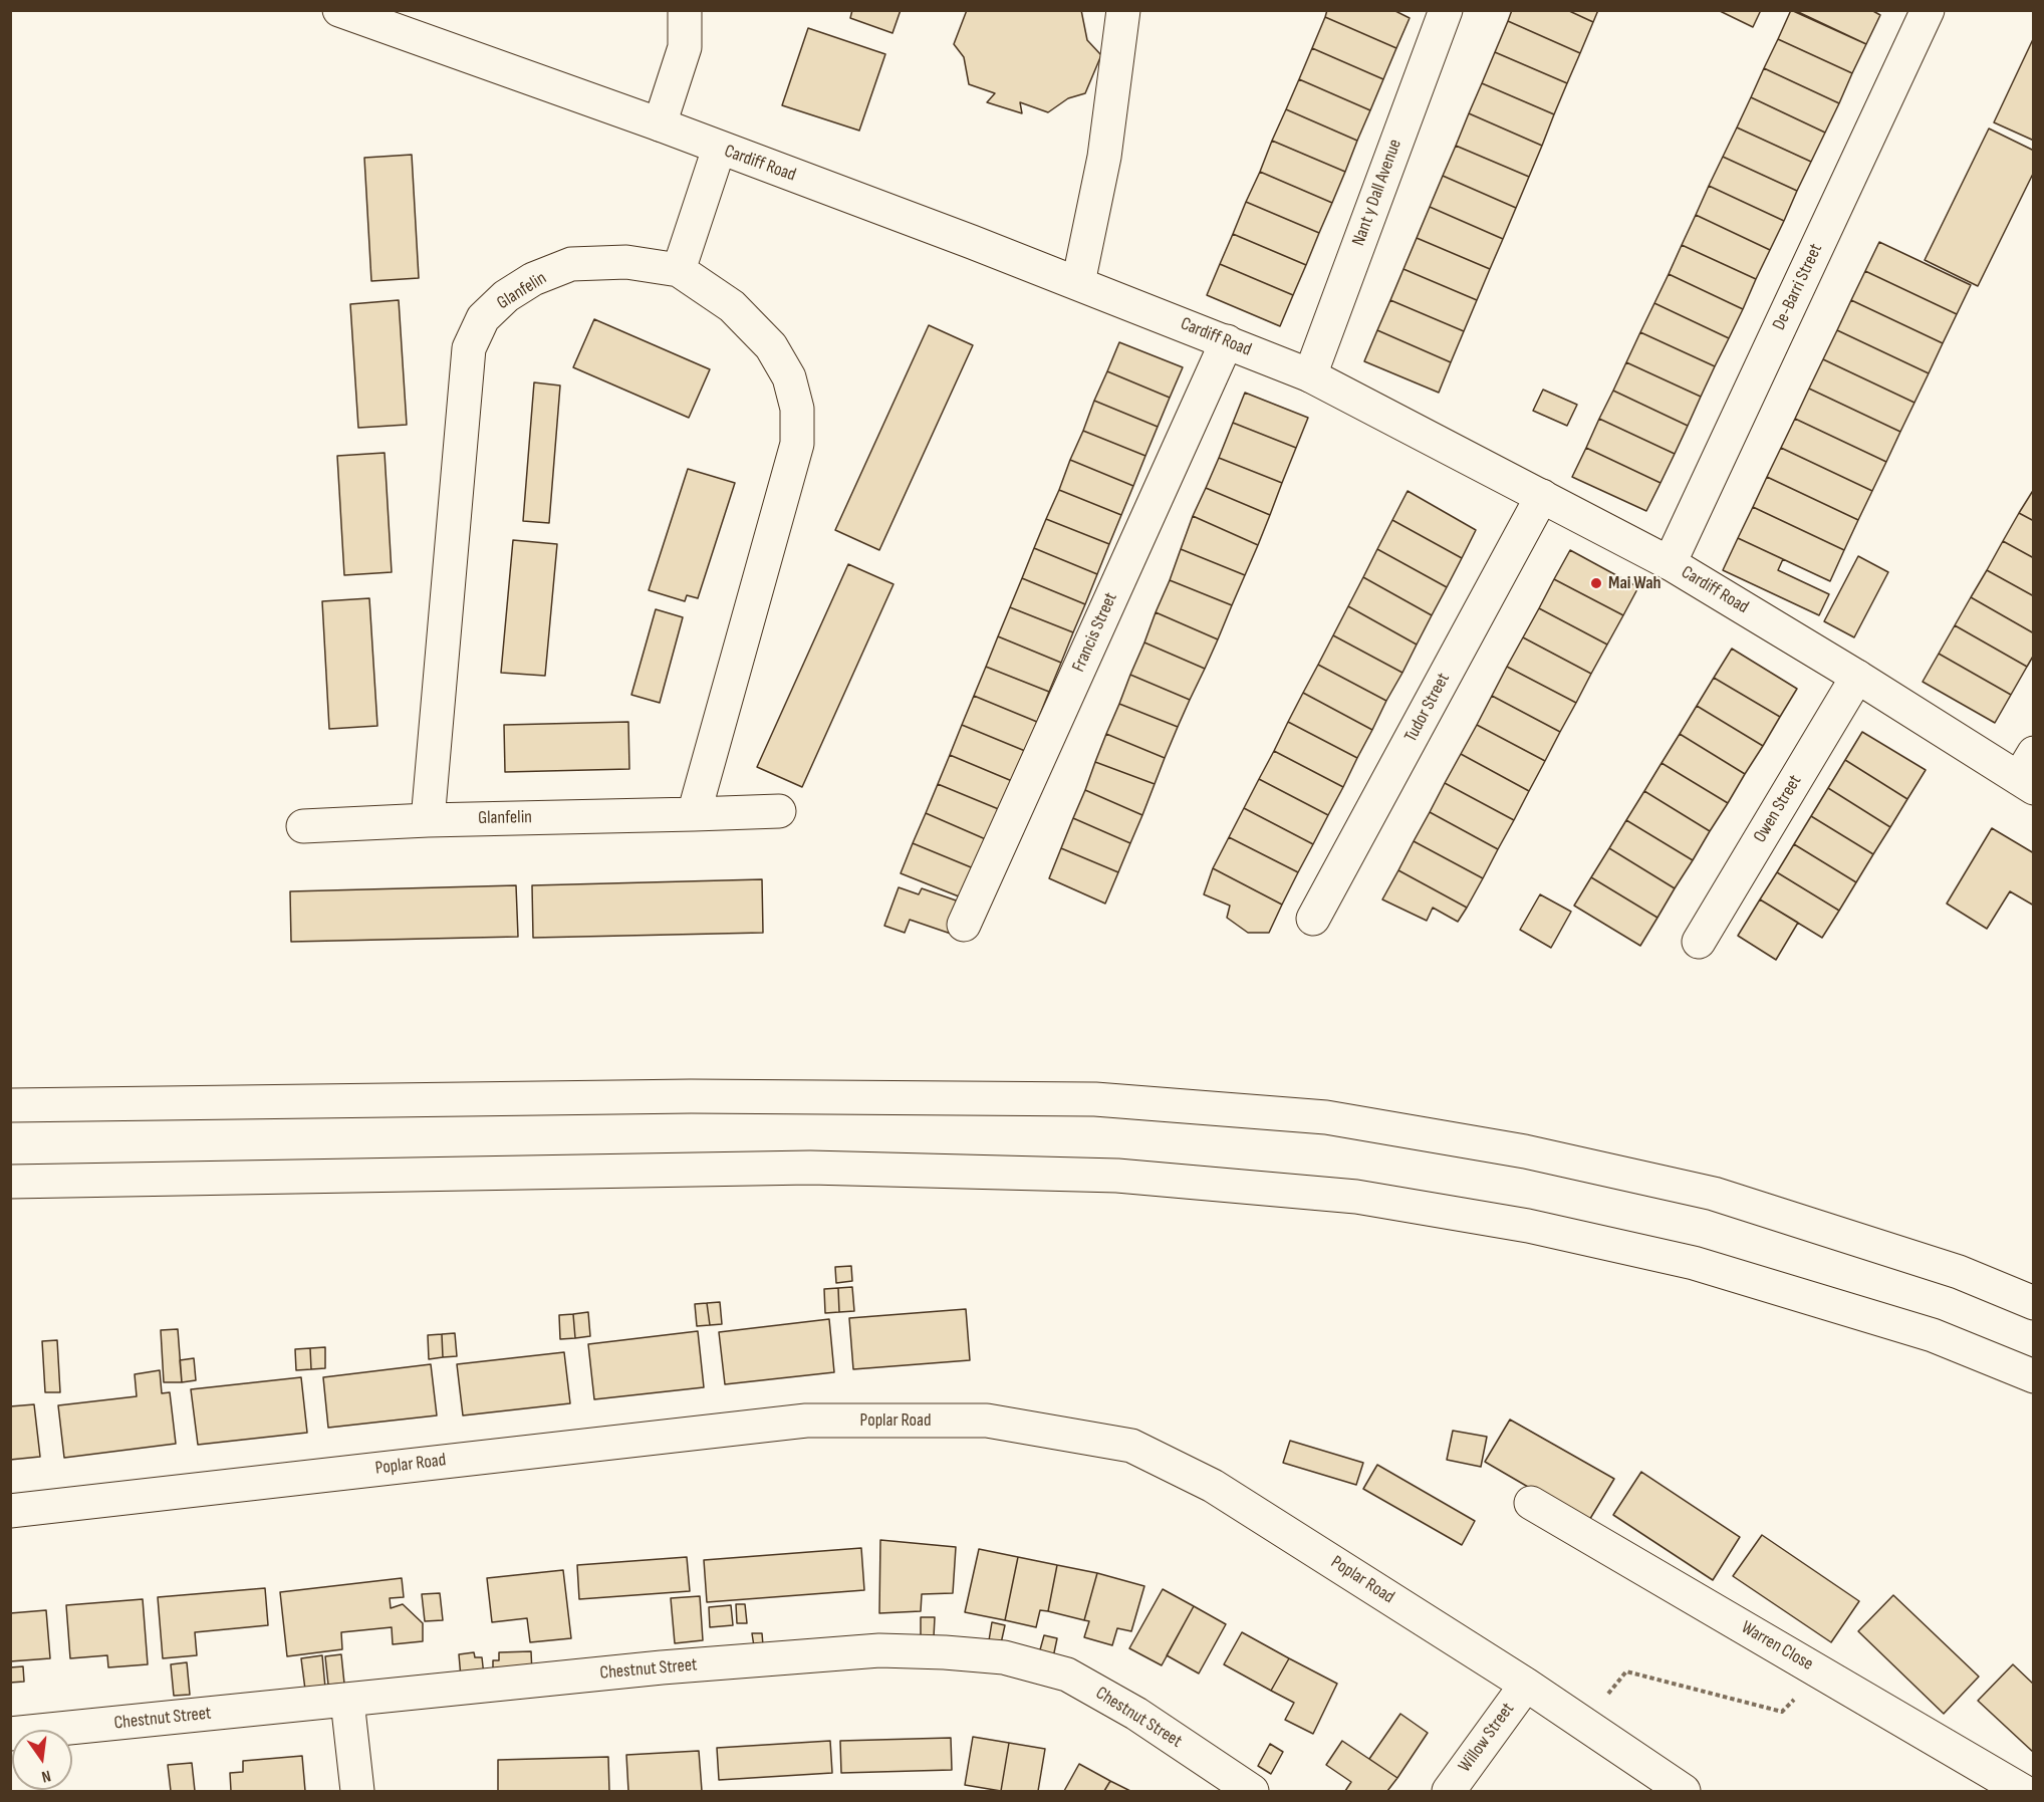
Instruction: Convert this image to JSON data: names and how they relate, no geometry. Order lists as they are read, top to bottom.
{
  "streets": {
    "main road": [
      "Cardiff Road",
      "Nant y Dall Avenue",
      "De-Barri Street",
      "Glanfelin",
      "Francis Street",
      "Tudor Street",
      "Owen Street",
      "Poplar Road",
      "Warren Close",
      "Chestnut Street",
      "Willow Street"
    ]
  },
  "crossings": [
    ["Cardiff Road", "Nant y Dall Avenue"],
    ["Cardiff Road", "De-Barri Street"],
    ["Cardiff Road", "Francis Street"],
    ["Cardiff Road", "Tudor Street"],
    ["Cardiff Road", "Owen Street"],
    ["Poplar Road", "Willow Street"]
  ],
  "places": ["Mai Wah"],
  "north": "bottom"
}
